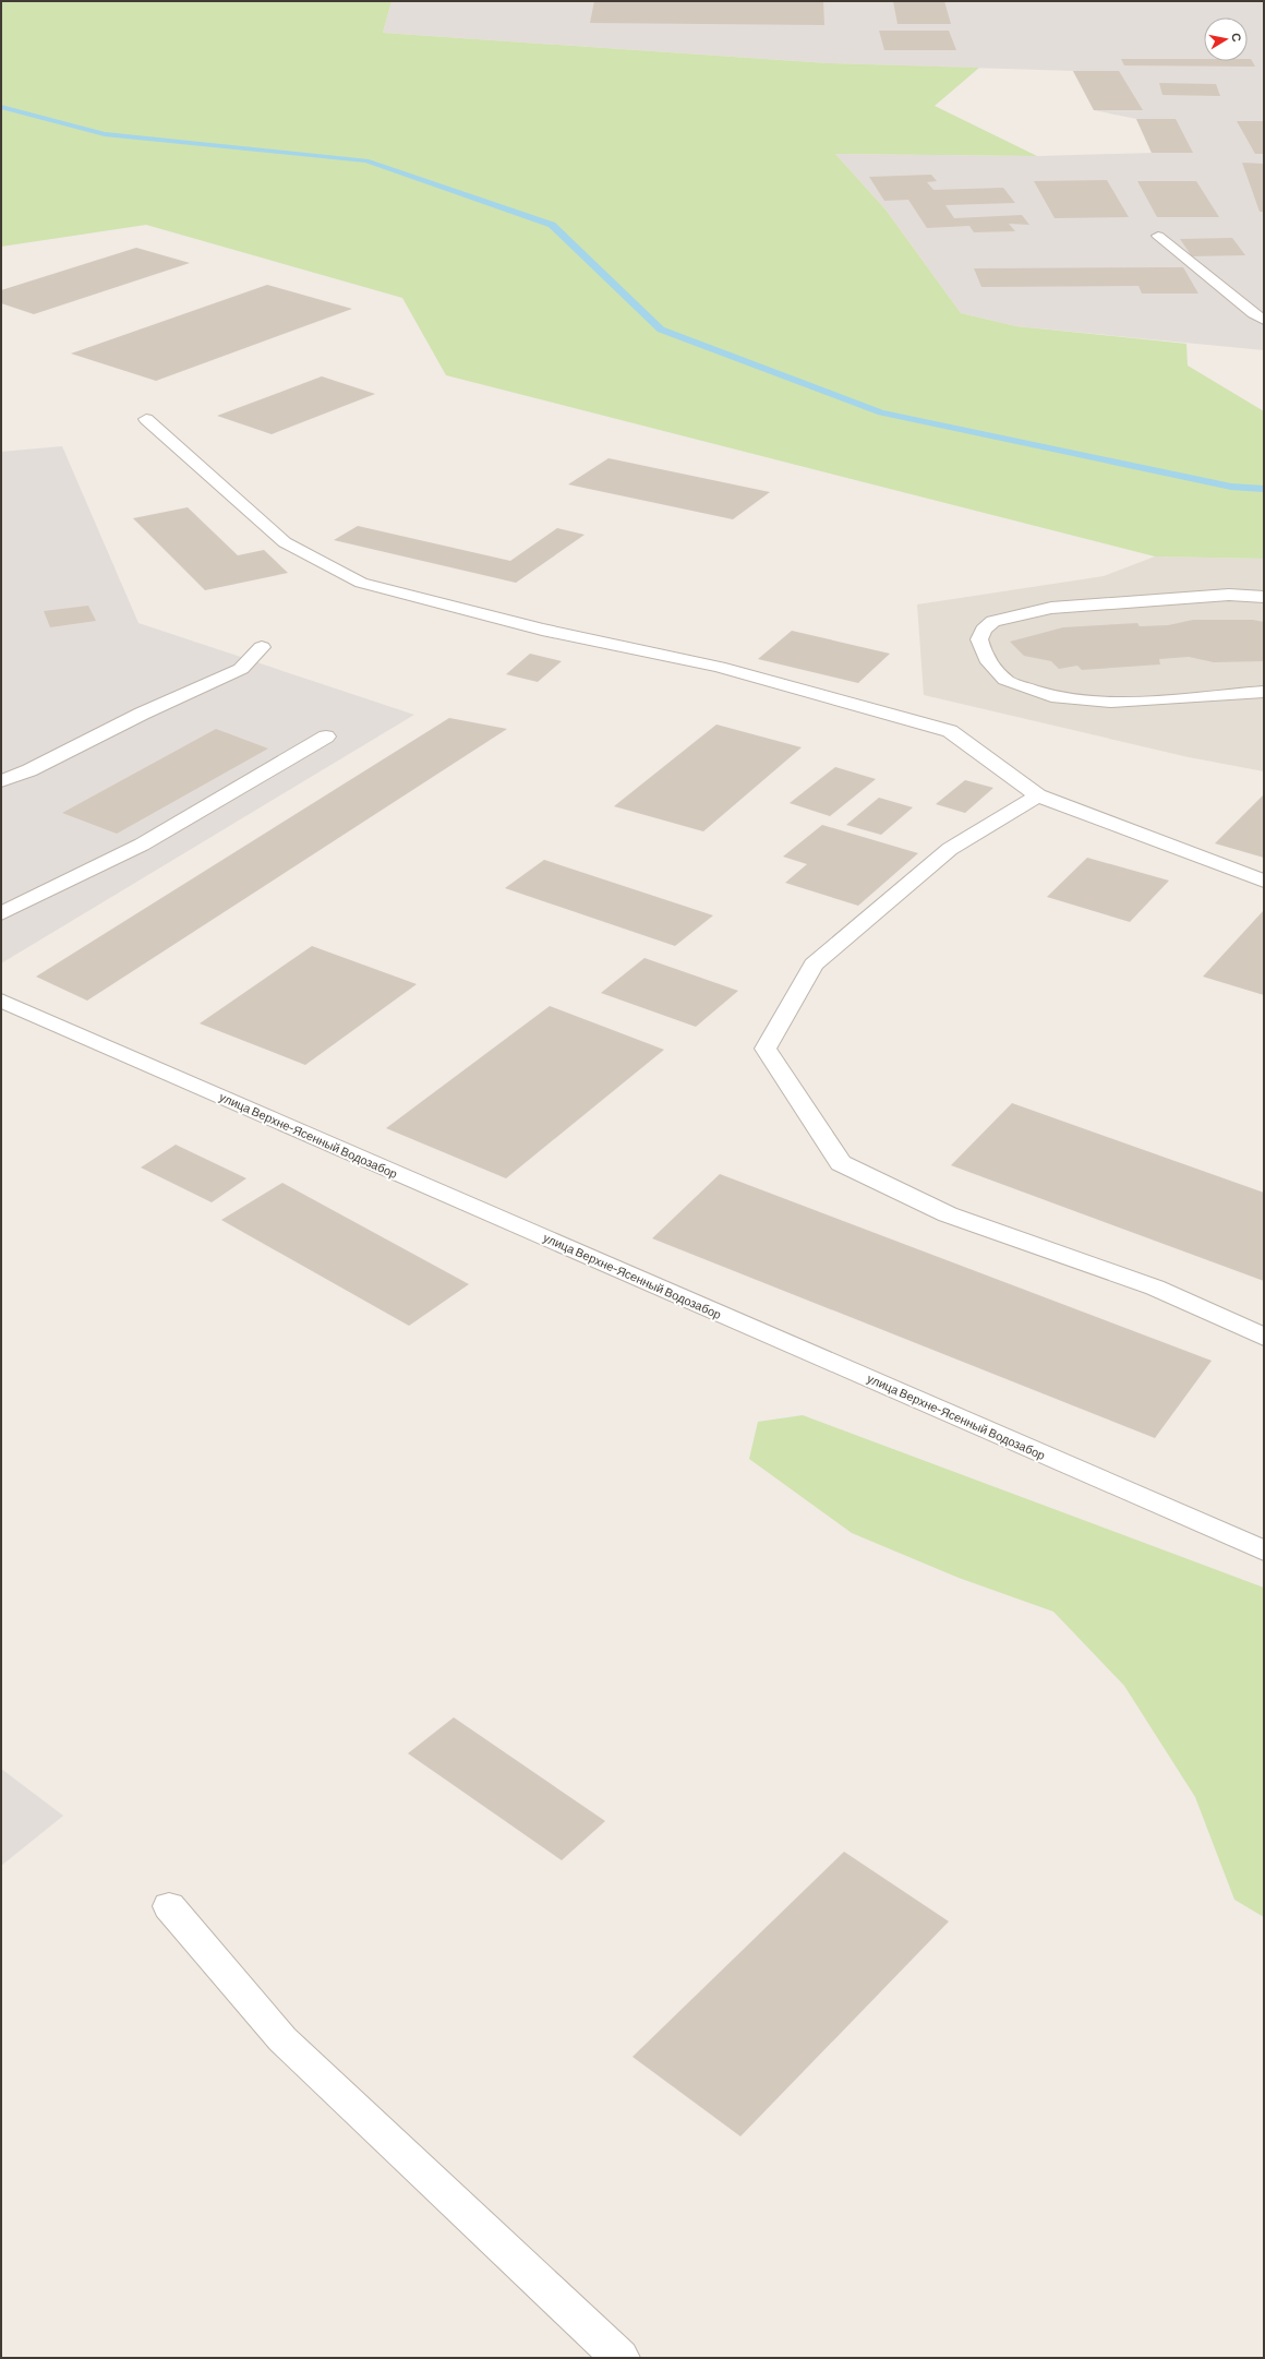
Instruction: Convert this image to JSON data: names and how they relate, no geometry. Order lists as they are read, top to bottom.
{
  "streets": {
    "street": ["улица Верхне-Ясенный Водозабор"]
  },
  "north": "right"
}
